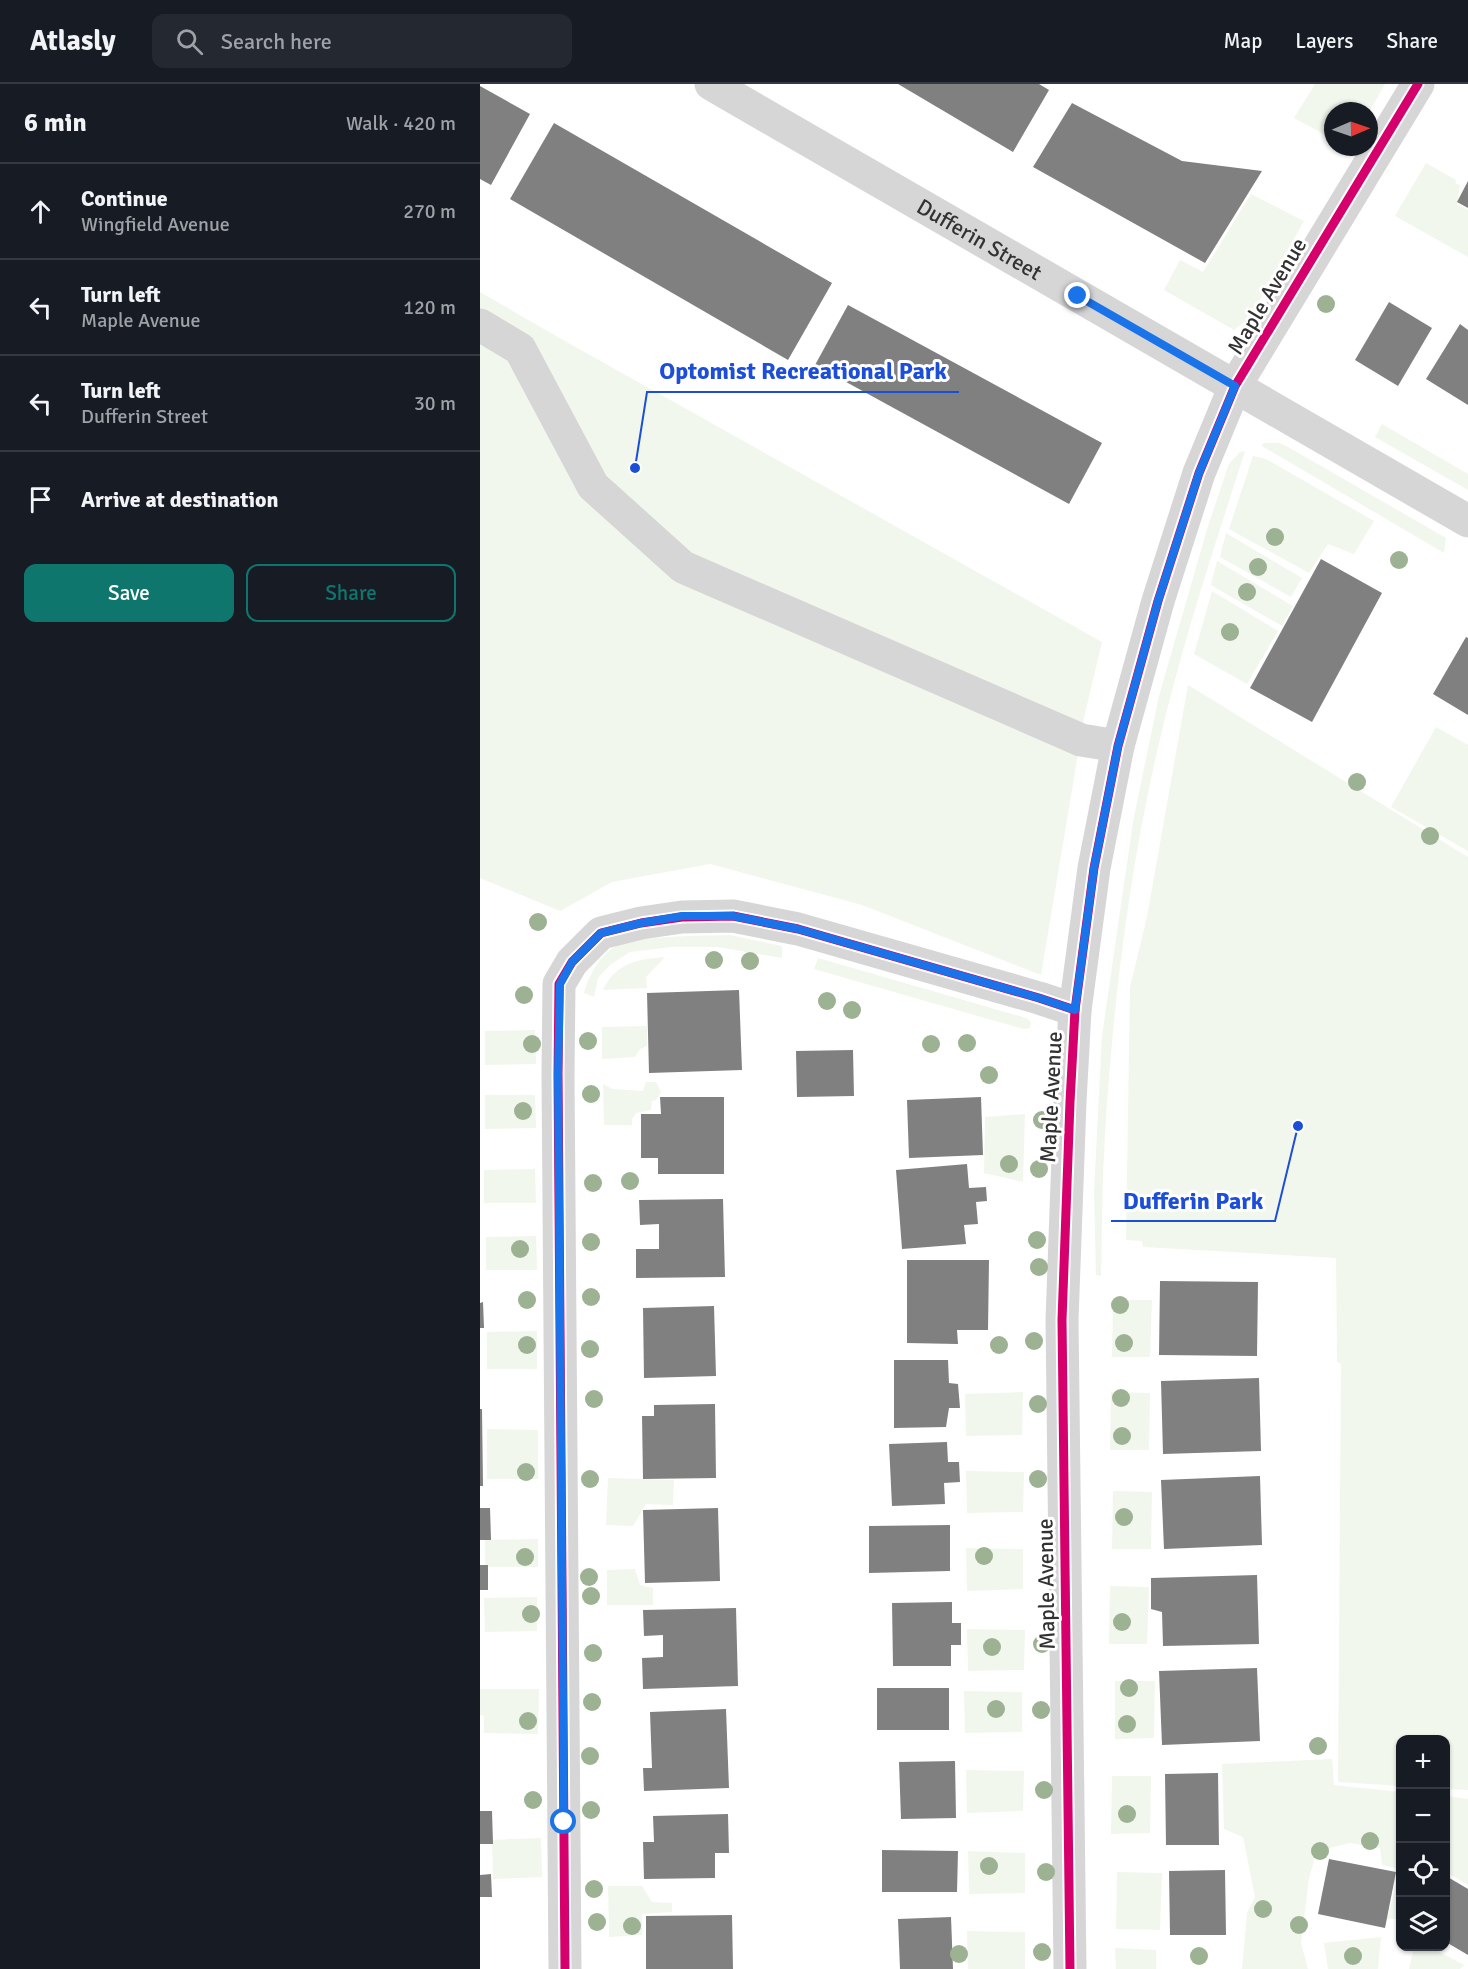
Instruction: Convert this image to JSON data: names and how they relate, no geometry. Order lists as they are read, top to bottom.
{
  "streets": {
    "street": ["Dufferin Street", "Maple Avenue"]
  },
  "crossings": [
    ["Dufferin Street", "Maple Avenue"]
  ],
  "places": ["Optomist Recreational Park", "Dufferin Park"],
  "north": "right",
  "page": {
    "header": "Atlasly",
    "search": "Search here",
    "nav": ["Map", "Layers", "Share"],
    "heading": ["6 min", "Walk · 420 m"],
    "list": [
      ["Continue", "Wingfield Avenue", "270 m"],
      ["Turn left", "Maple Avenue", "120 m"],
      ["Turn left", "Dufferin Street", "30 m"],
      "Arrive at destination"
    ],
    "buttons": ["Save", "Share"],
    "map_buttons": ["+", "−"]
  }
}
